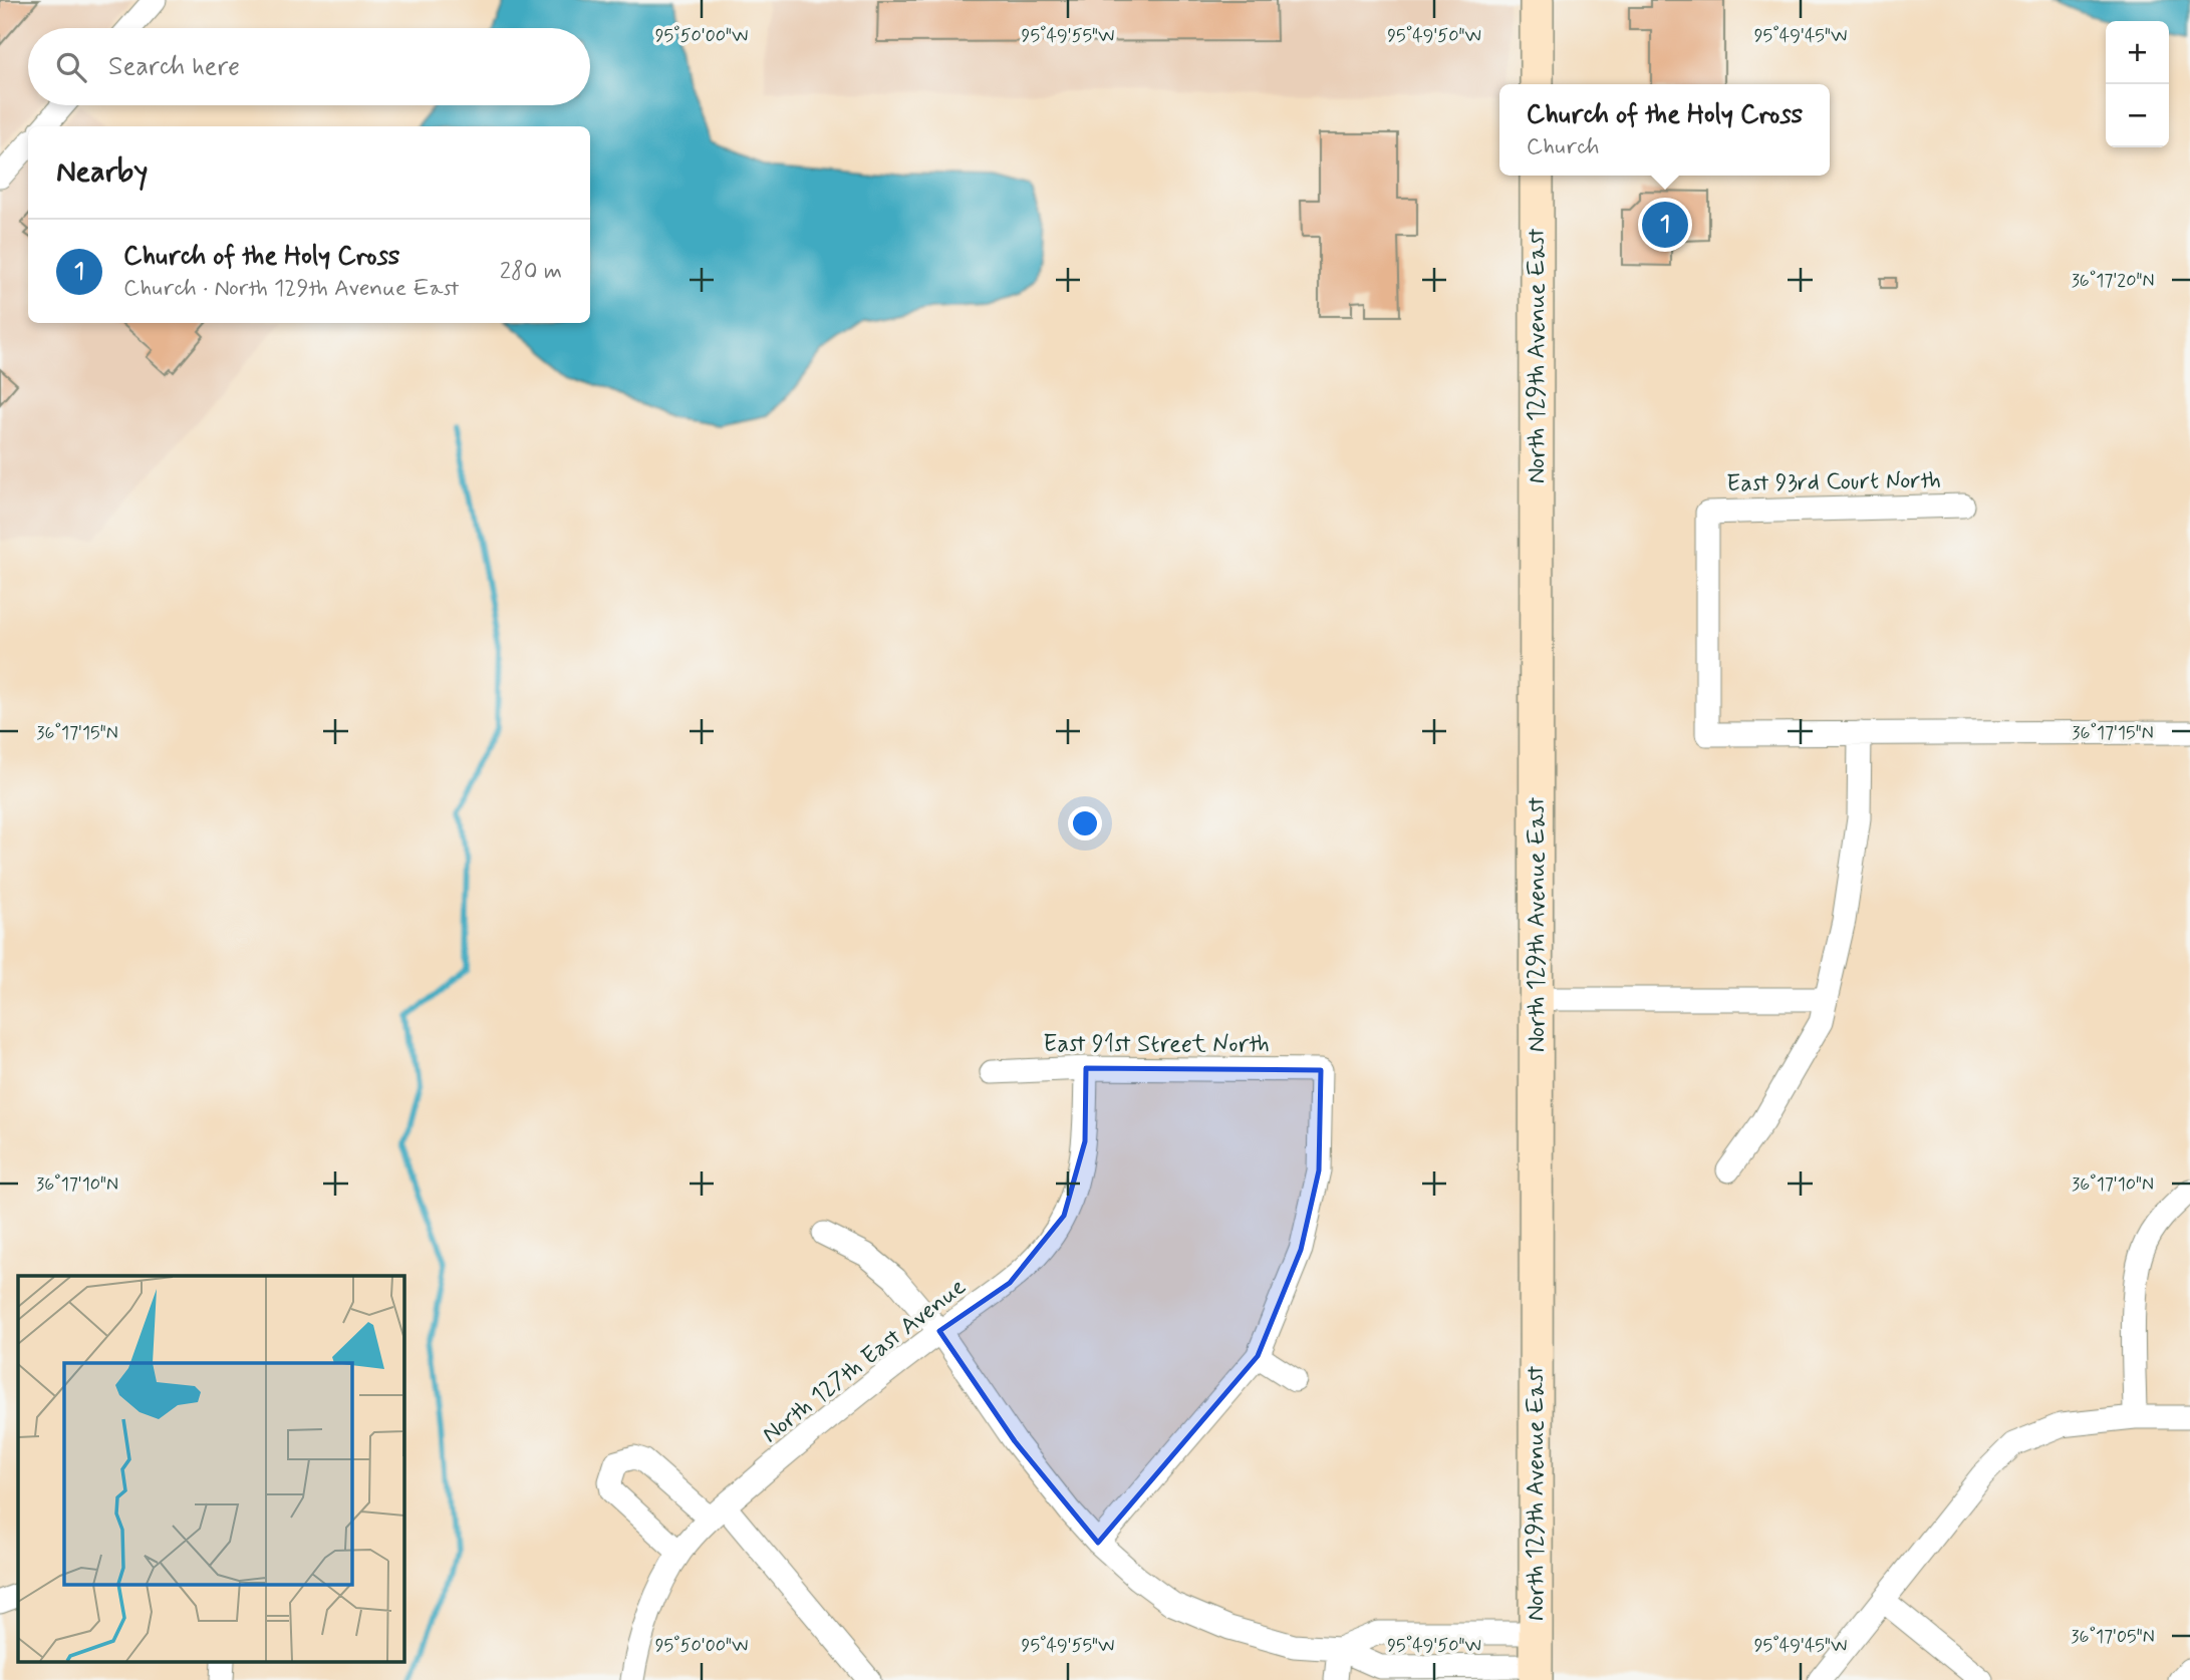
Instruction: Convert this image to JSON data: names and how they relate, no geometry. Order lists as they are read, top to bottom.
{
  "streets": {
    "main road": ["North 129th Avenue East"],
    "street": ["East 93rd Court North", "East 91st Street North", "North 127th East Avenue"]
  },
  "crossings": [
    ["East 91st Street North", "North 127th East Avenue"]
  ],
  "page": {
    "map_buttons": ["+", "−"],
    "search": "Search here",
    "popup": ["Church of the Holy Cross", "Church"],
    "heading": "Nearby",
    "pins": "1",
    "list": [
      {
        "mark": "1",
        "name": "Church of the Holy Cross",
        "note": "Church · North 129th Avenue East",
        "value": "280 m"
      }
    ]
  },
  "coordinates": [
    "95°50'00\"W",
    "95°49'55\"W",
    "95°49'50\"W",
    "95°49'45\"W",
    "36°17'20\"N",
    "36°17'15\"N",
    "36°17'10\"N",
    "36°17'05\"N"
  ]
}
